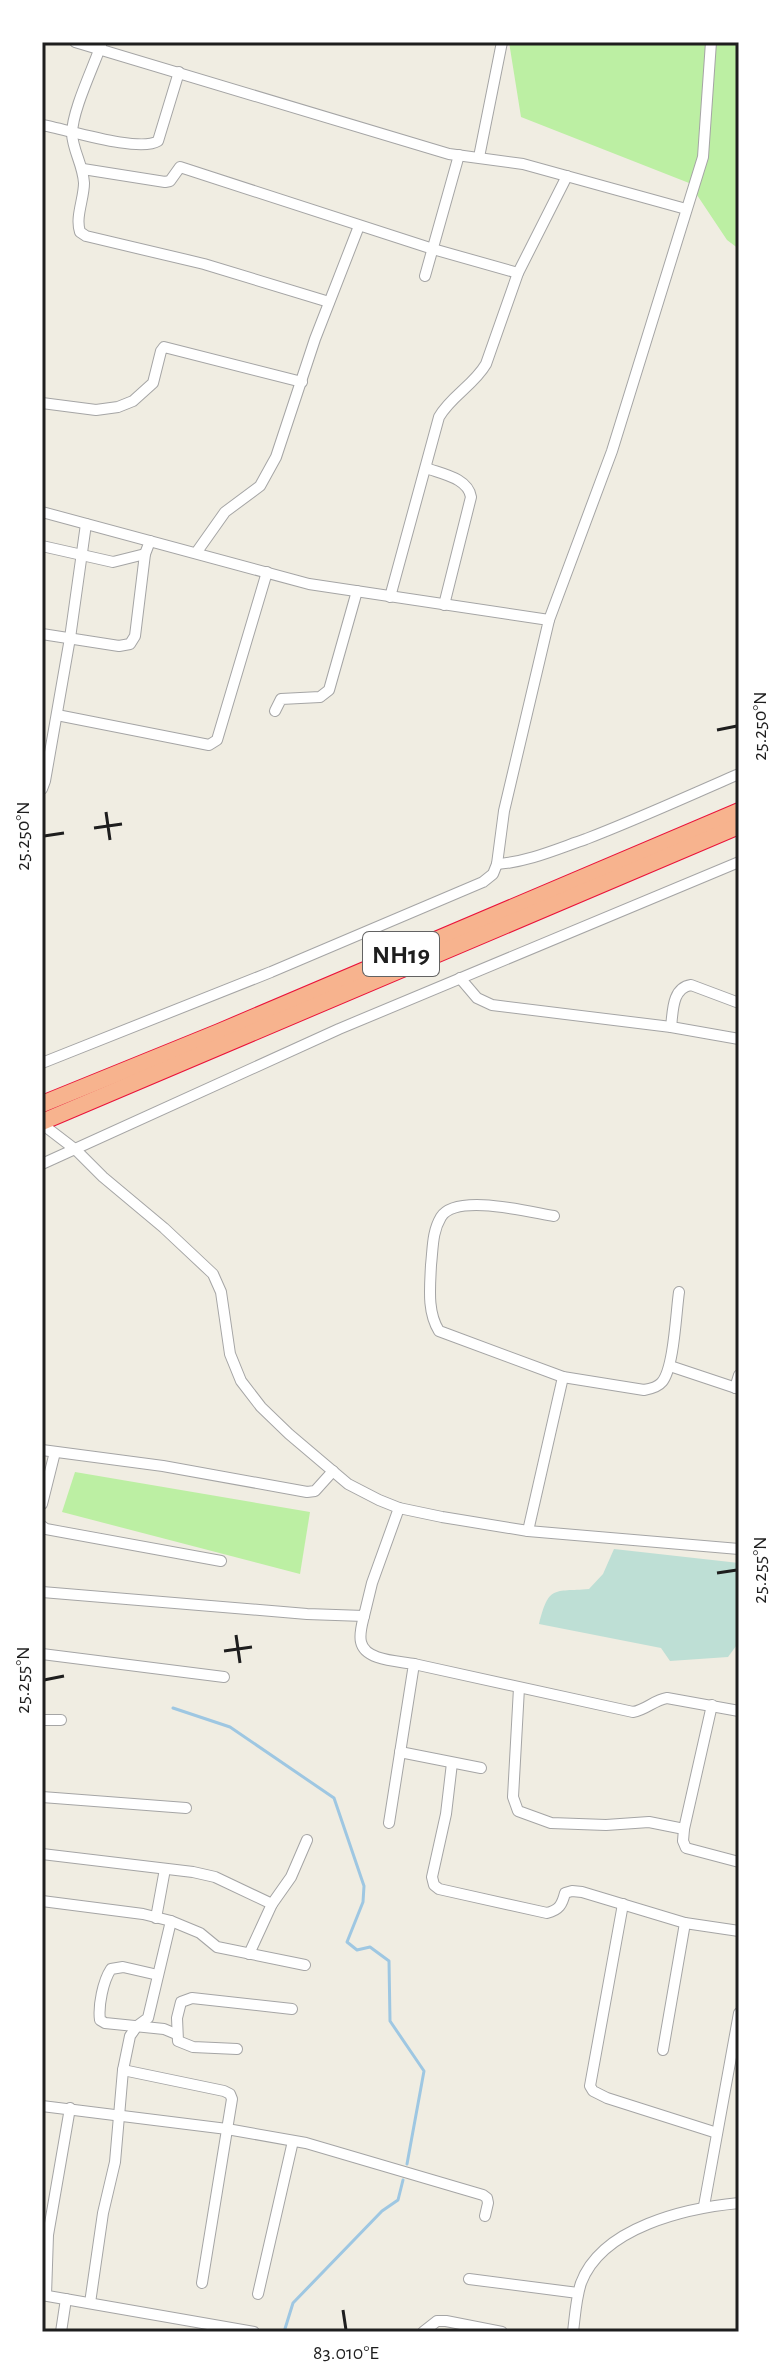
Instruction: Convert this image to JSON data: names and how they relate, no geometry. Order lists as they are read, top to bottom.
{
  "streets": {
    "highway": ["NH19"]
  },
  "coordinates": ["25.250°N", "25.255°N", "83.010°E"]
}
